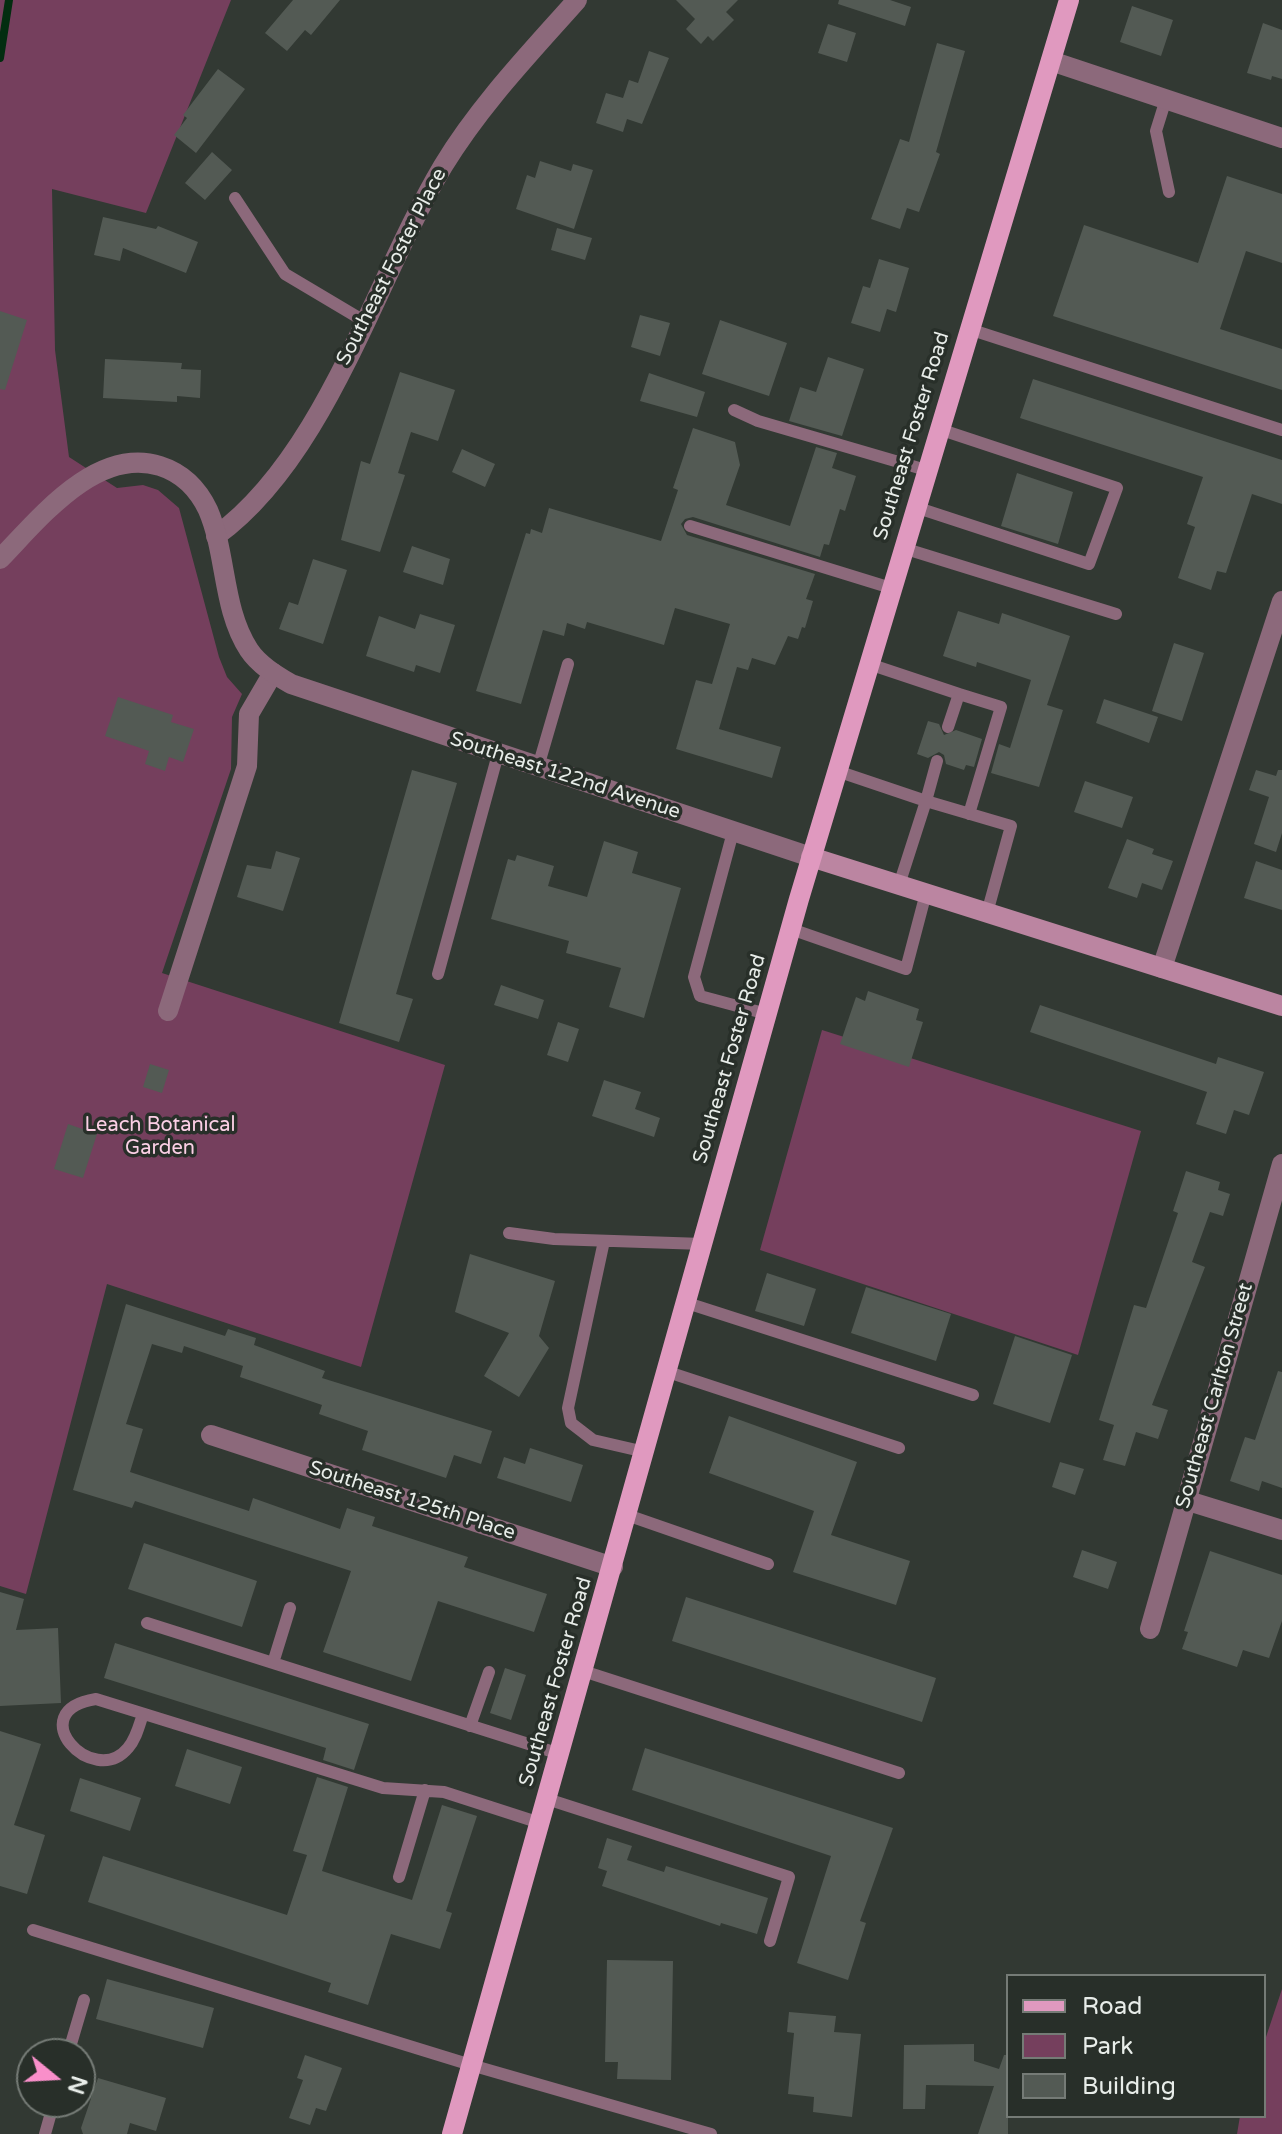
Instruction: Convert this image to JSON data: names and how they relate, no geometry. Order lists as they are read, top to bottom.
{
  "streets": {
    "main road": ["Southeast Foster Road", "Southeast 122nd Avenue"],
    "street": ["Southeast Foster Place", "Southeast Carlton Street", "Southeast 125th Place"]
  },
  "crossings": [
    ["Southeast Foster Place", "Southeast 122nd Avenue"],
    ["Southeast Foster Road", "Southeast 122nd Avenue"],
    ["Southeast Foster Road", "Southeast 125th Place"]
  ],
  "parks": ["Leach Botanical Garden"],
  "legend": ["Road", "Park", "Building"],
  "north": "right"
}
